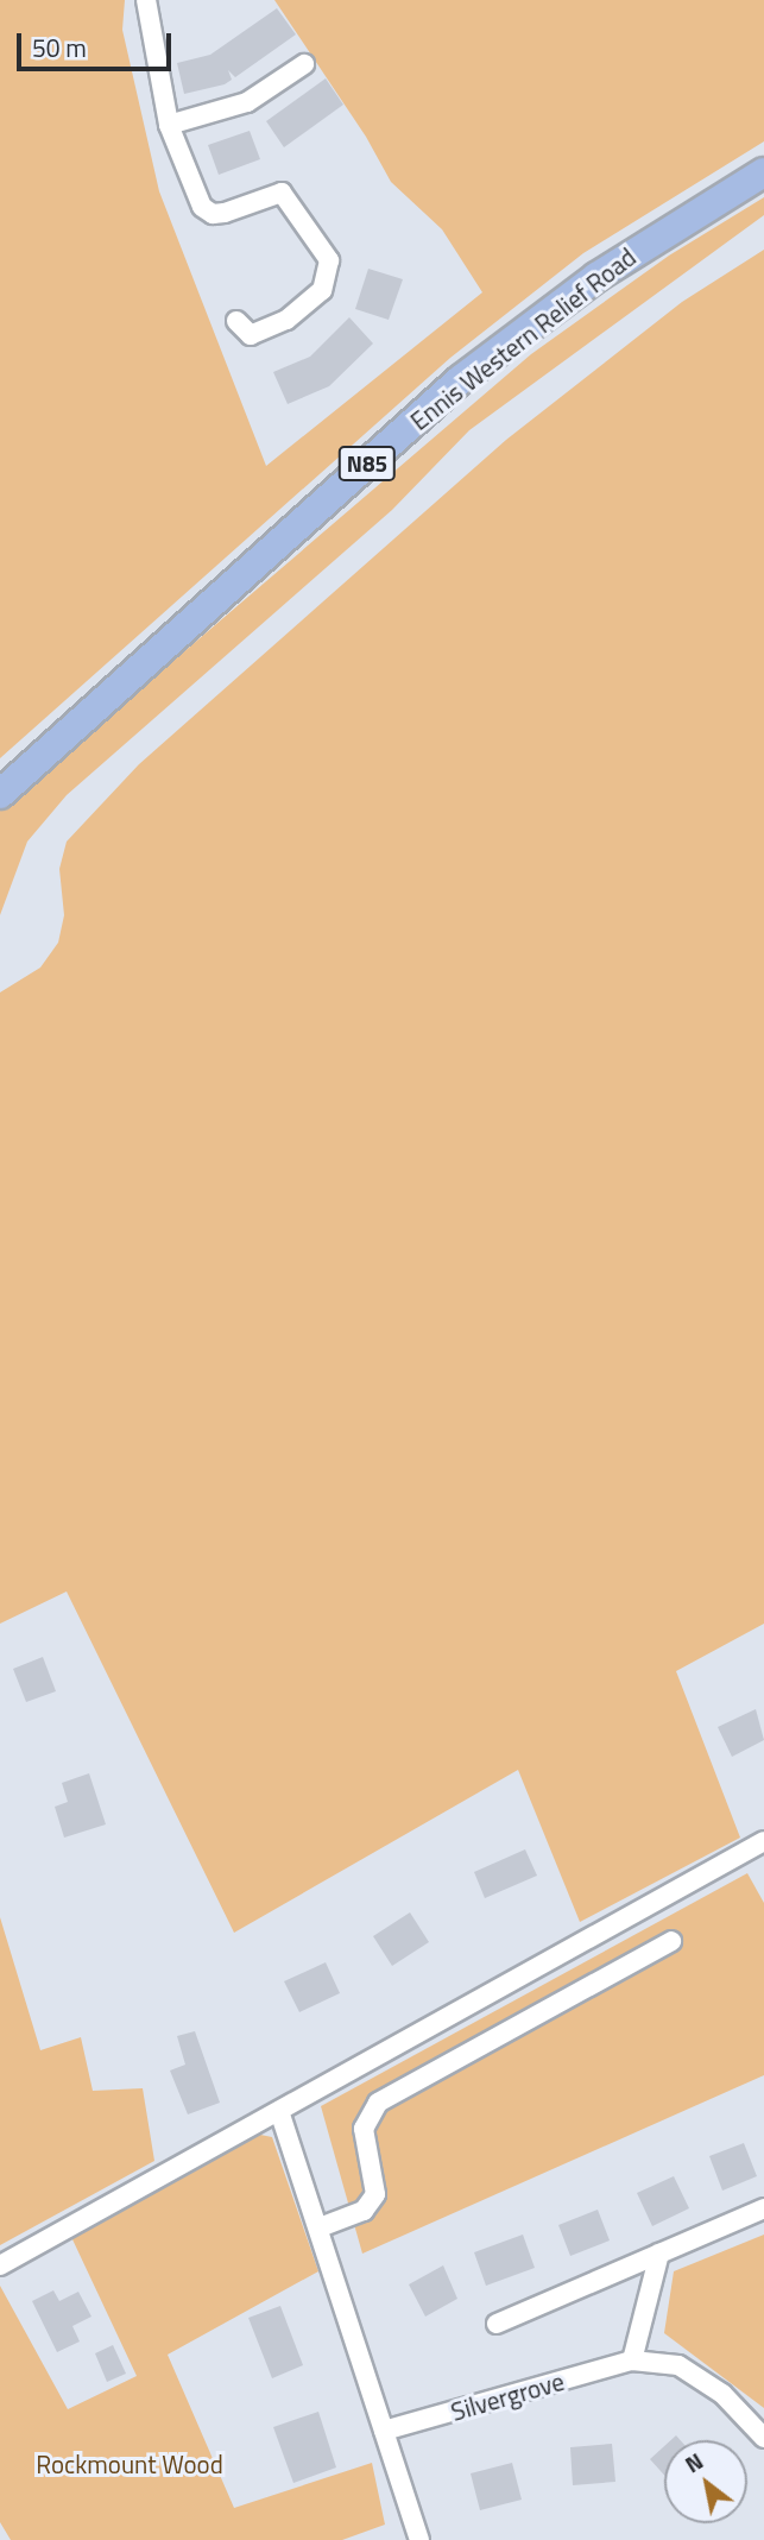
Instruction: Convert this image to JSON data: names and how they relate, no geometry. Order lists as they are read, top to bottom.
{
  "streets": {
    "main road": ["Ennis Western Relief Road", "N85"],
    "street": ["Silvergrove"]
  },
  "parks": ["Rockmount Wood"],
  "scale_bar": "50 m",
  "north": "top left"
}
